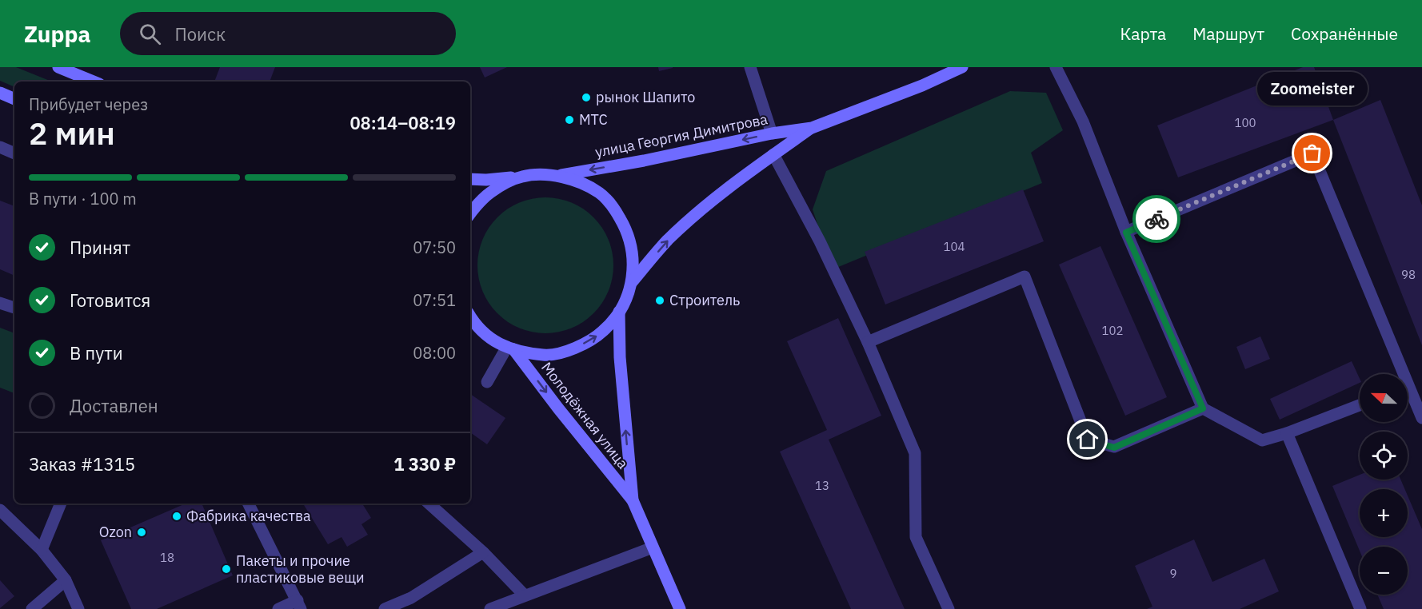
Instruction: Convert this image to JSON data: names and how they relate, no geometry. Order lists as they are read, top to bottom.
{
  "streets": {
    "main road": ["улица Георгия Димитрова", "Молодёжная улица"]
  },
  "places": [
    "рынок Шапито",
    "МТС",
    "Zoomeister",
    "Строитель",
    "Фабрика качества",
    "Ozon",
    "Пакеты и прочие пластиковые вещи"
  ],
  "house_numbers": [
    "100",
    "104",
    "98",
    "102",
    "13",
    "18",
    "9"
  ],
  "north": "left",
  "page": {
    "header": "Zuppa",
    "search": "Поиск",
    "nav": ["Карта", "Маршрут", "Сохранённые"],
    "bubble": "Zoomeister",
    "heading": ["2 мин", "Прибудет через", "08:14–08:19"],
    "panel": ["Заказ #1315", "1 330 ₽"],
    "bar": "В пути · 100 m",
    "list": [
      ["Принят", "07:50"],
      ["Готовится", "07:51"],
      ["В пути", "08:00"],
      "Доставлен"
    ],
    "map_buttons": ["+", "−"]
  }
}
